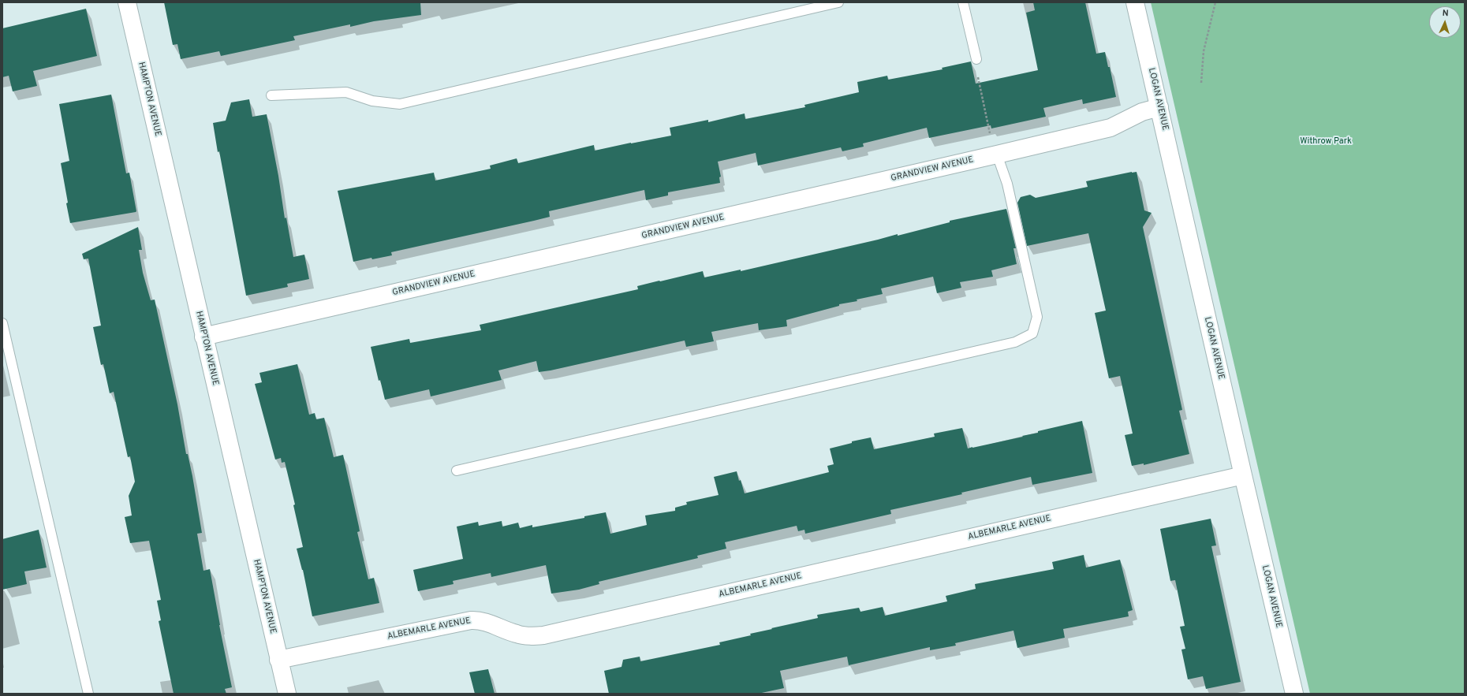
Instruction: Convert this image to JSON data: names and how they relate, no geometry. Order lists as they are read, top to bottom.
{
  "streets": {
    "street": [
      "HAMPTON AVENUE",
      "LOGAN AVENUE",
      "GRANDVIEW AVENUE",
      "ALBEMARLE AVENUE"
    ]
  },
  "crossings": [
    ["HAMPTON AVENUE", "GRANDVIEW AVENUE"],
    ["HAMPTON AVENUE", "ALBEMARLE AVENUE"],
    ["LOGAN AVENUE", "GRANDVIEW AVENUE"],
    ["LOGAN AVENUE", "ALBEMARLE AVENUE"]
  ],
  "parks": ["Withrow Park"],
  "north": "top"
}
